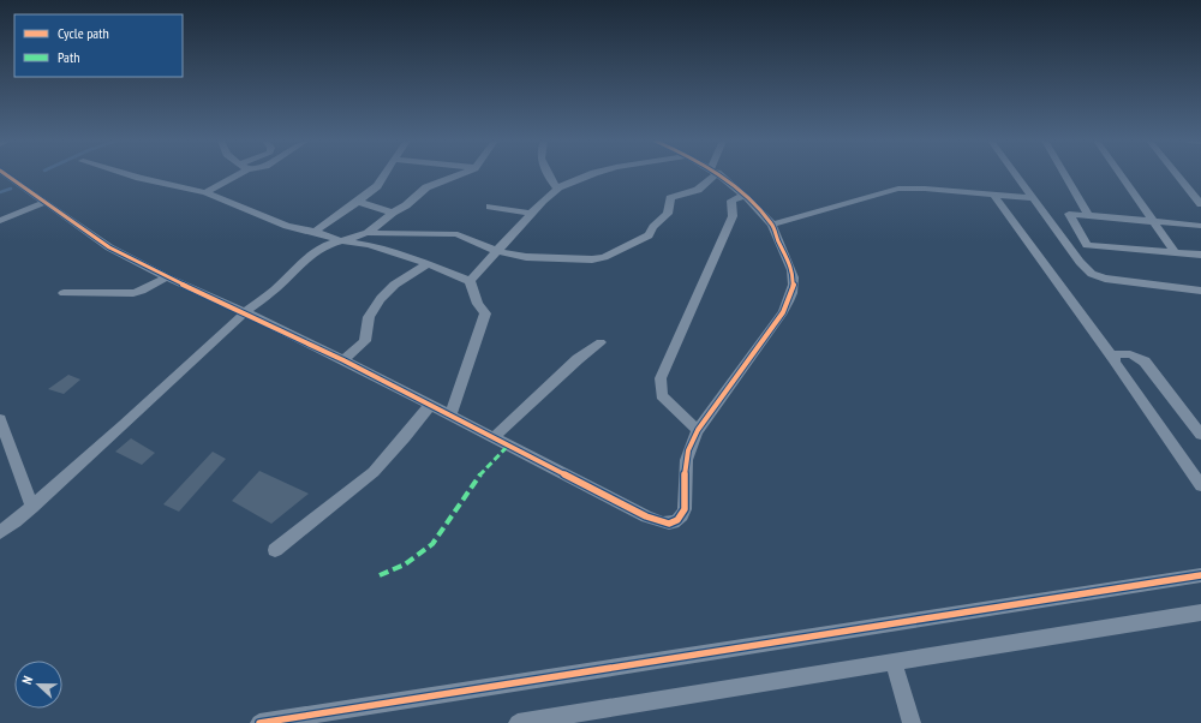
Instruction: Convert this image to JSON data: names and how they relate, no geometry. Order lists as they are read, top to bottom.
{
  "legend": ["Cycle path", "Path"],
  "north": "left"
}
